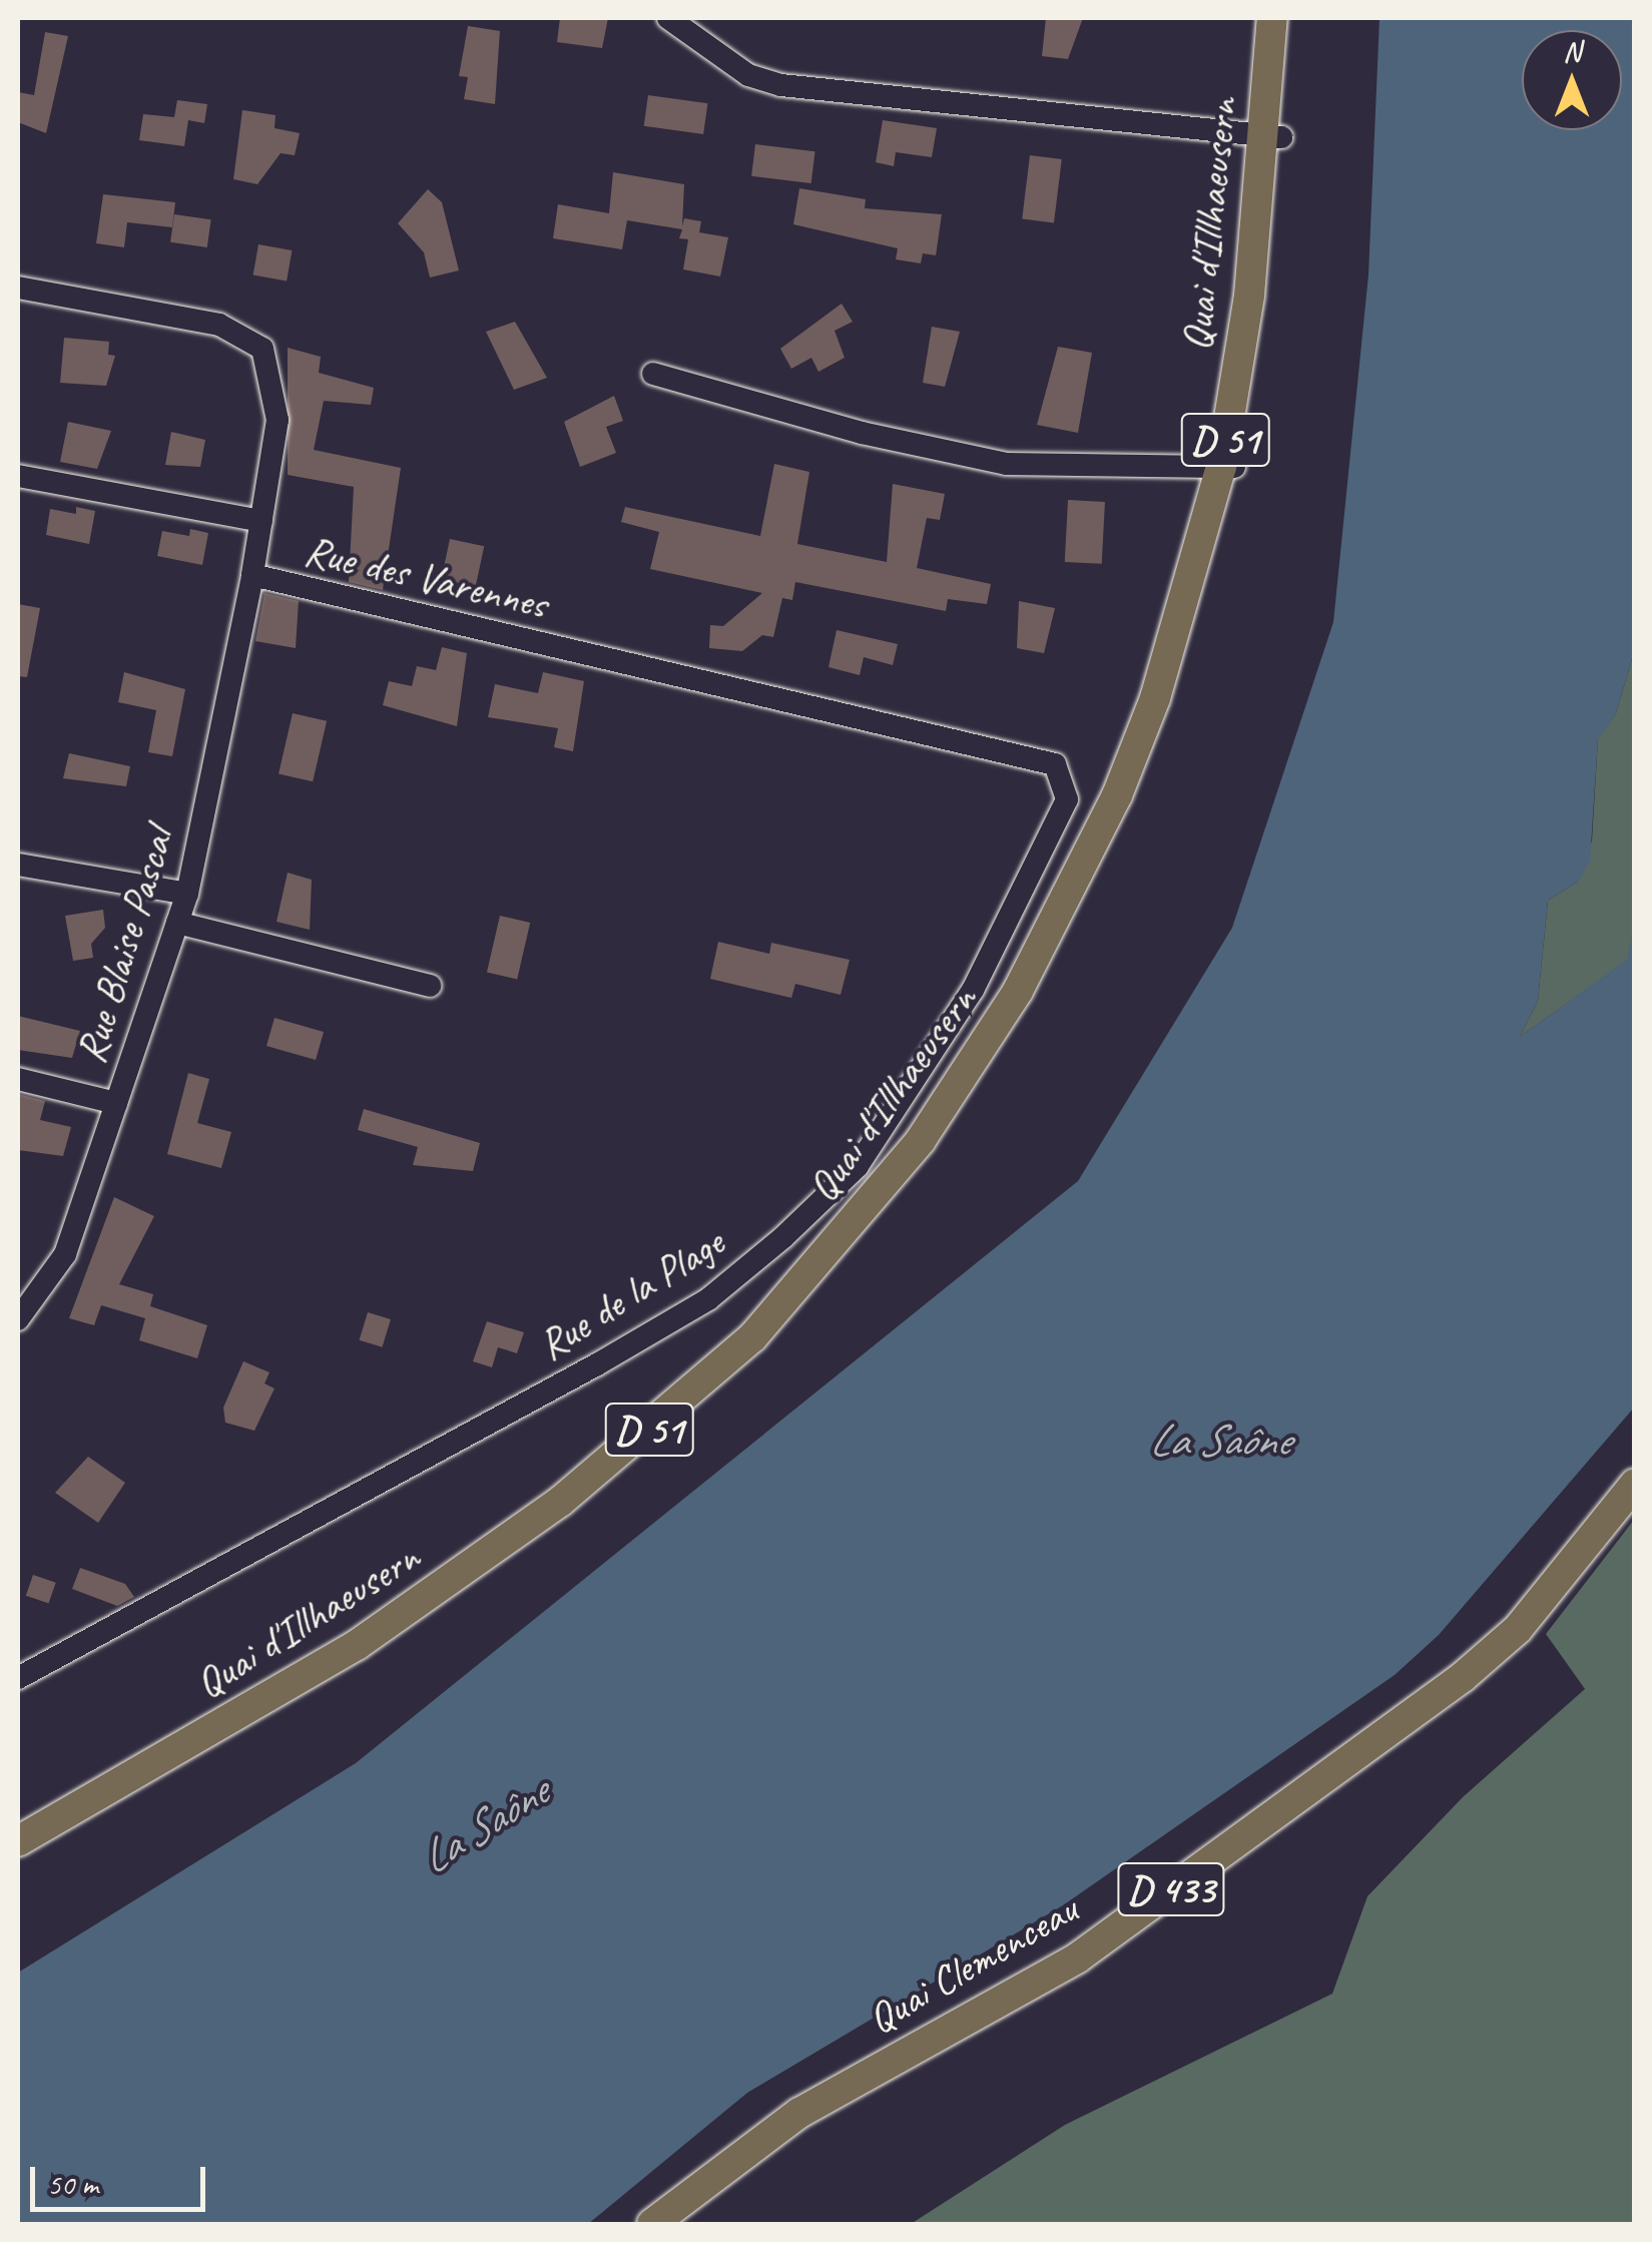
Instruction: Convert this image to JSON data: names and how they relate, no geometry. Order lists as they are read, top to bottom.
{
  "streets": {
    "main road": [
      "Quai d'Illhaeusern",
      "D 51",
      "D 433",
      "Quai Clemenceau"
    ],
    "street": ["Rue des Varennes", "Rue Blaise Pascal", "Rue de la Plage"]
  },
  "crossings": [
    ["Rue des Varennes", "Rue Blaise Pascal"],
    ["Rue des Varennes", "Rue de la Plage"]
  ],
  "water": ["La Saône"],
  "scale_bar": "50 m",
  "north": "top"
}
